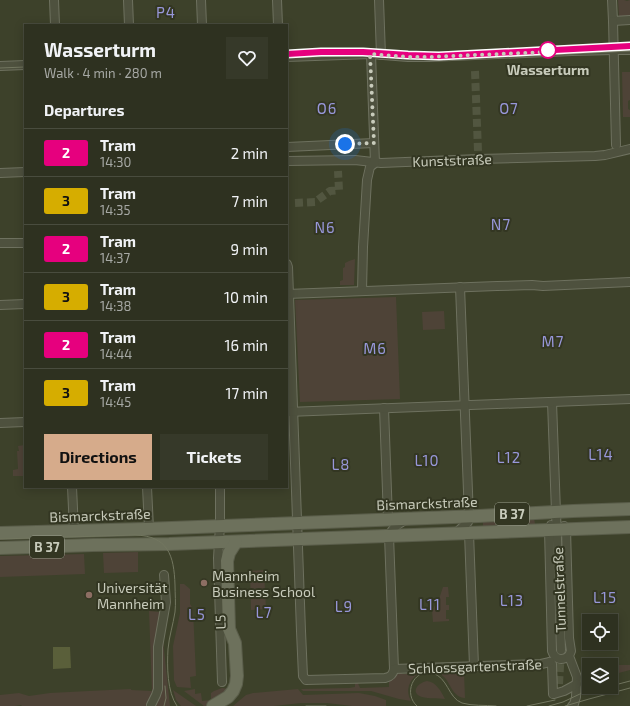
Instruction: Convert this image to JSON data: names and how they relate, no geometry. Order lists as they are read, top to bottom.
{
  "streets": {
    "main road": ["Bismarckstraße", "B 37"],
    "street": [
      "Kunststraße",
      "Tunnelstraße",
      "L5",
      "Schlossgartenstraße"
    ]
  },
  "crossings": [
    ["Bismarckstraße", "L5"],
    ["B 37", "Tunnelstraße"],
    ["B 37", "L5"],
    ["B 37", "Schlossgartenstraße"]
  ],
  "districts": [
    "P4",
    "O6",
    "O7",
    "N7",
    "N6",
    "M7",
    "M6",
    "L14",
    "L12",
    "L10",
    "L8",
    "L15",
    "L13",
    "L11",
    "L9",
    "L7",
    "L5"
  ],
  "places": ["Wasserturm", "Mannheim Business School", "Universität Mannheim"],
  "lines": ["tram line 2"],
  "page": {
    "heading": [
      ["Wasserturm", "Walk · 4 min · 280 m"],
      "Departures"
    ],
    "list": [
      {
        "mark": "2",
        "name": "Tram",
        "note": "14:30",
        "value": "2 min"
      },
      {
        "mark": "3",
        "name": "Tram",
        "note": "14:35",
        "value": "7 min"
      },
      {
        "mark": "2",
        "name": "Tram",
        "note": "14:37",
        "value": "9 min"
      },
      {
        "mark": "3",
        "name": "Tram",
        "note": "14:38",
        "value": "10 min"
      },
      {
        "mark": "2",
        "name": "Tram",
        "note": "14:44",
        "value": "16 min"
      },
      {
        "mark": "3",
        "name": "Tram",
        "note": "14:45",
        "value": "17 min"
      }
    ],
    "buttons": ["Directions", "Tickets"]
  }
}
